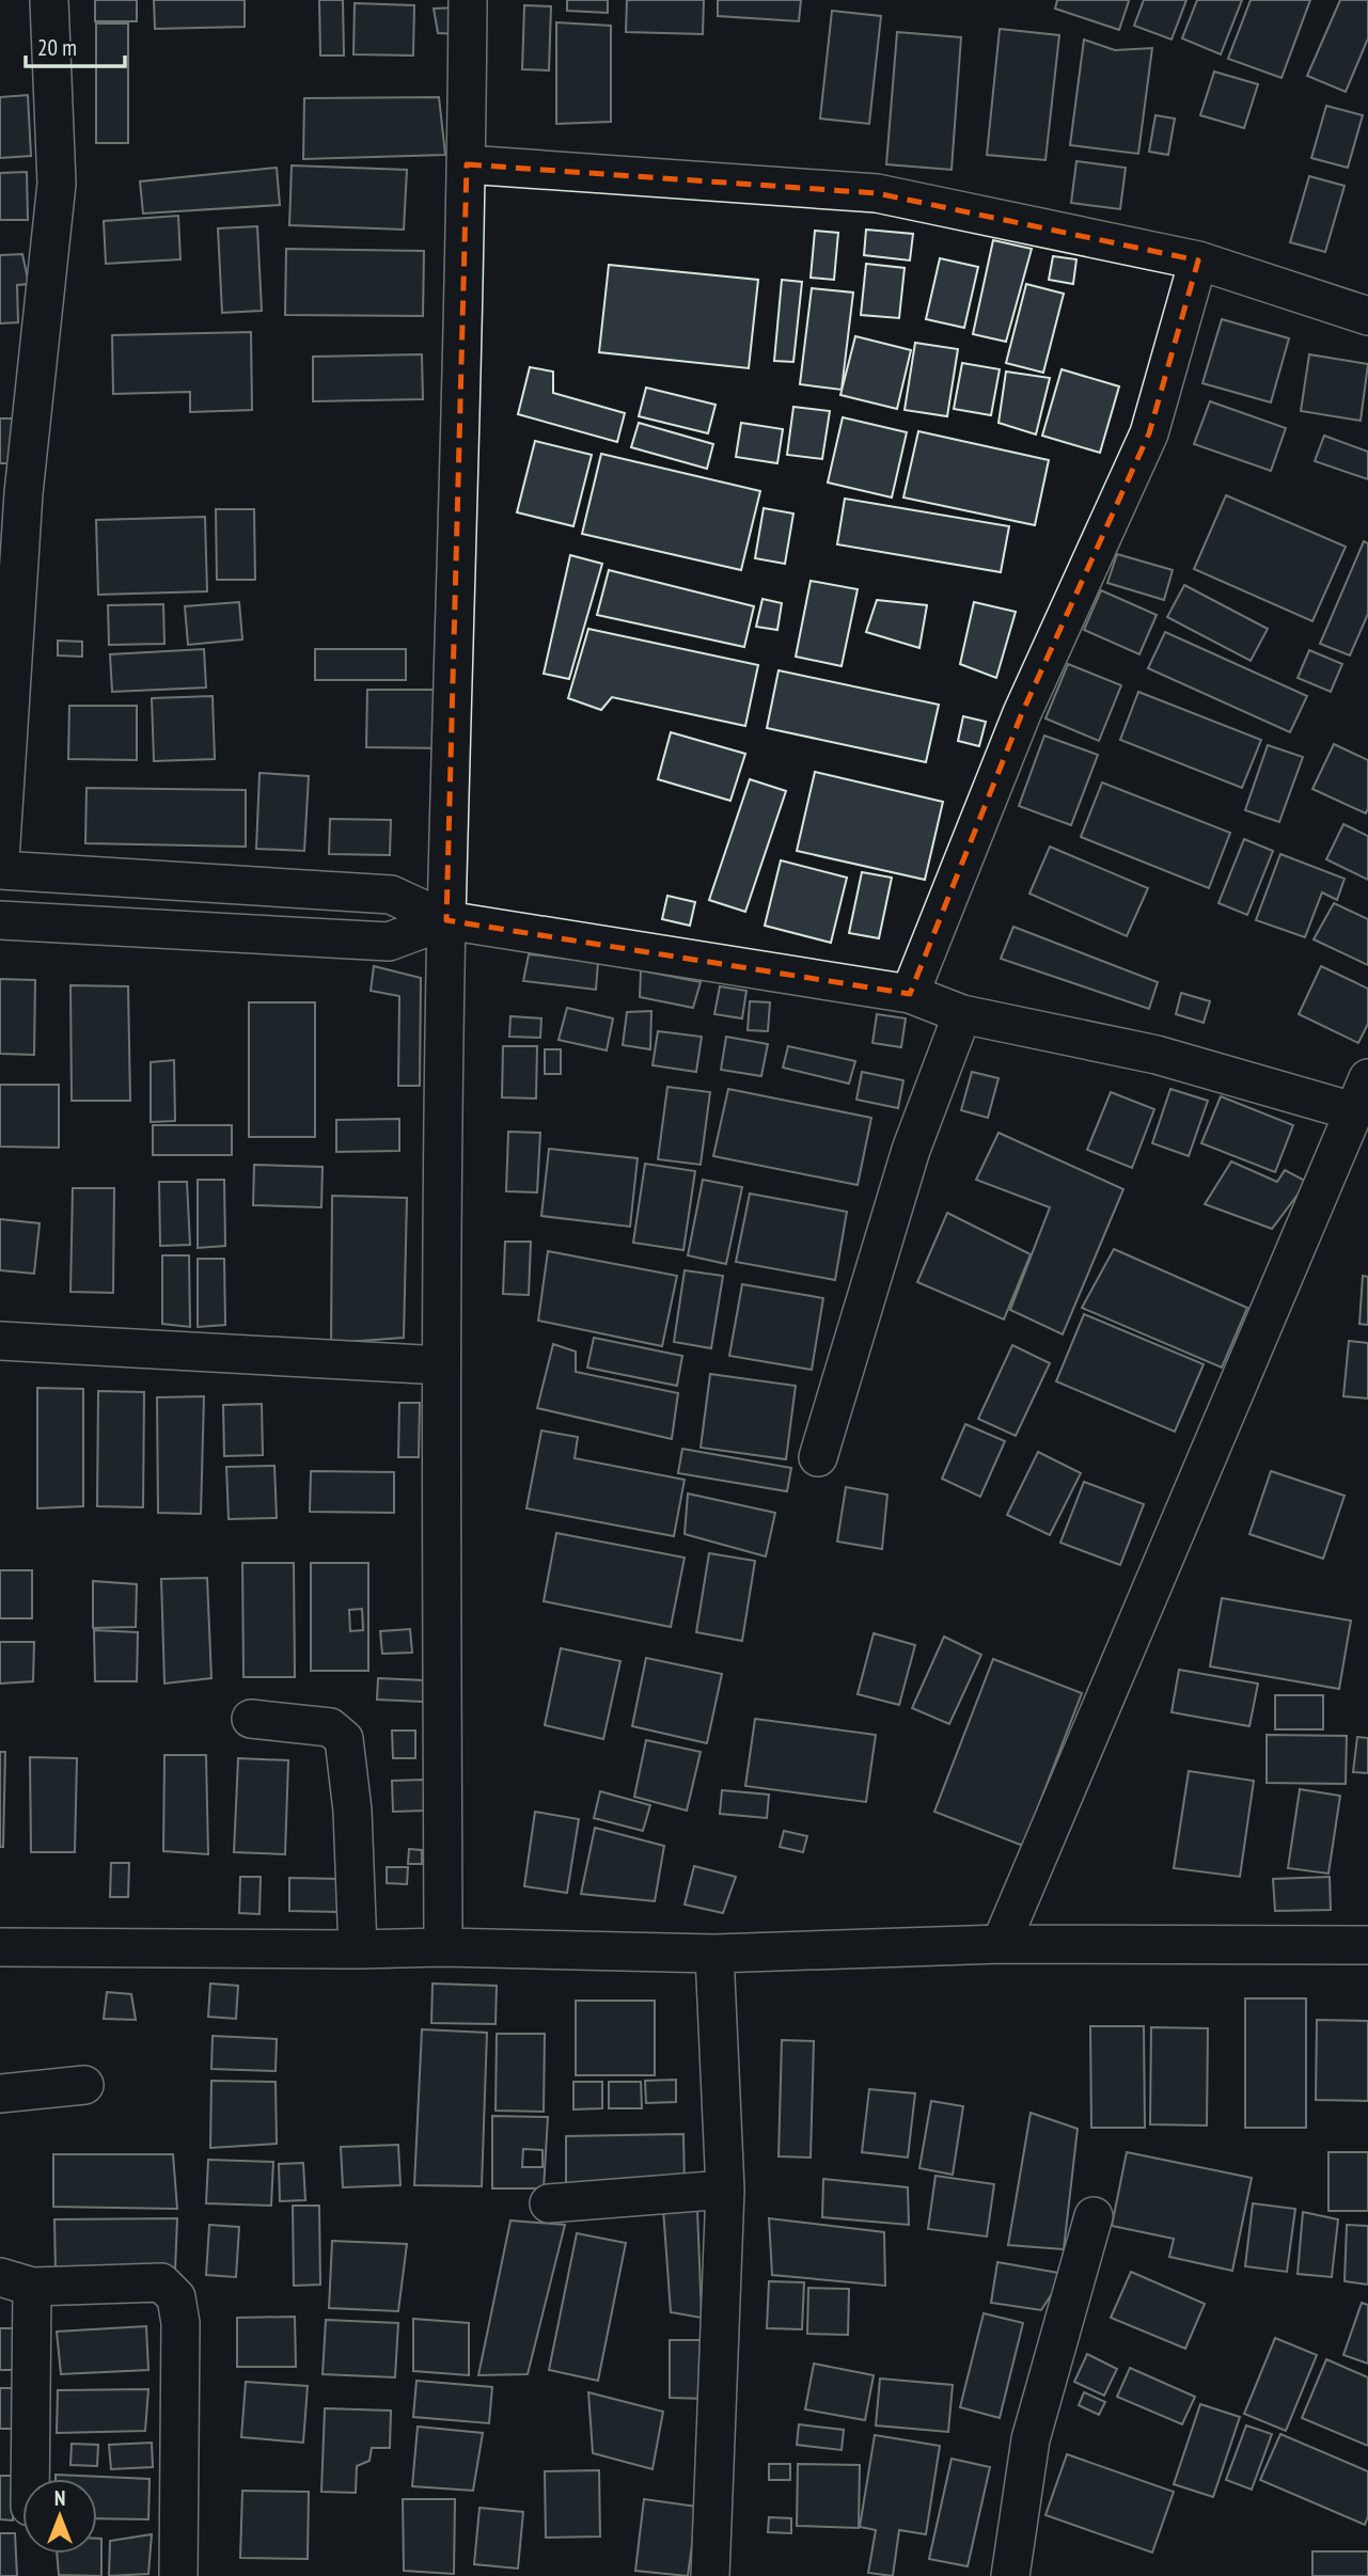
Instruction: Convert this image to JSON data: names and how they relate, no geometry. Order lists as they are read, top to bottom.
{
  "scale_bar": "20 m",
  "north": "top"
}
